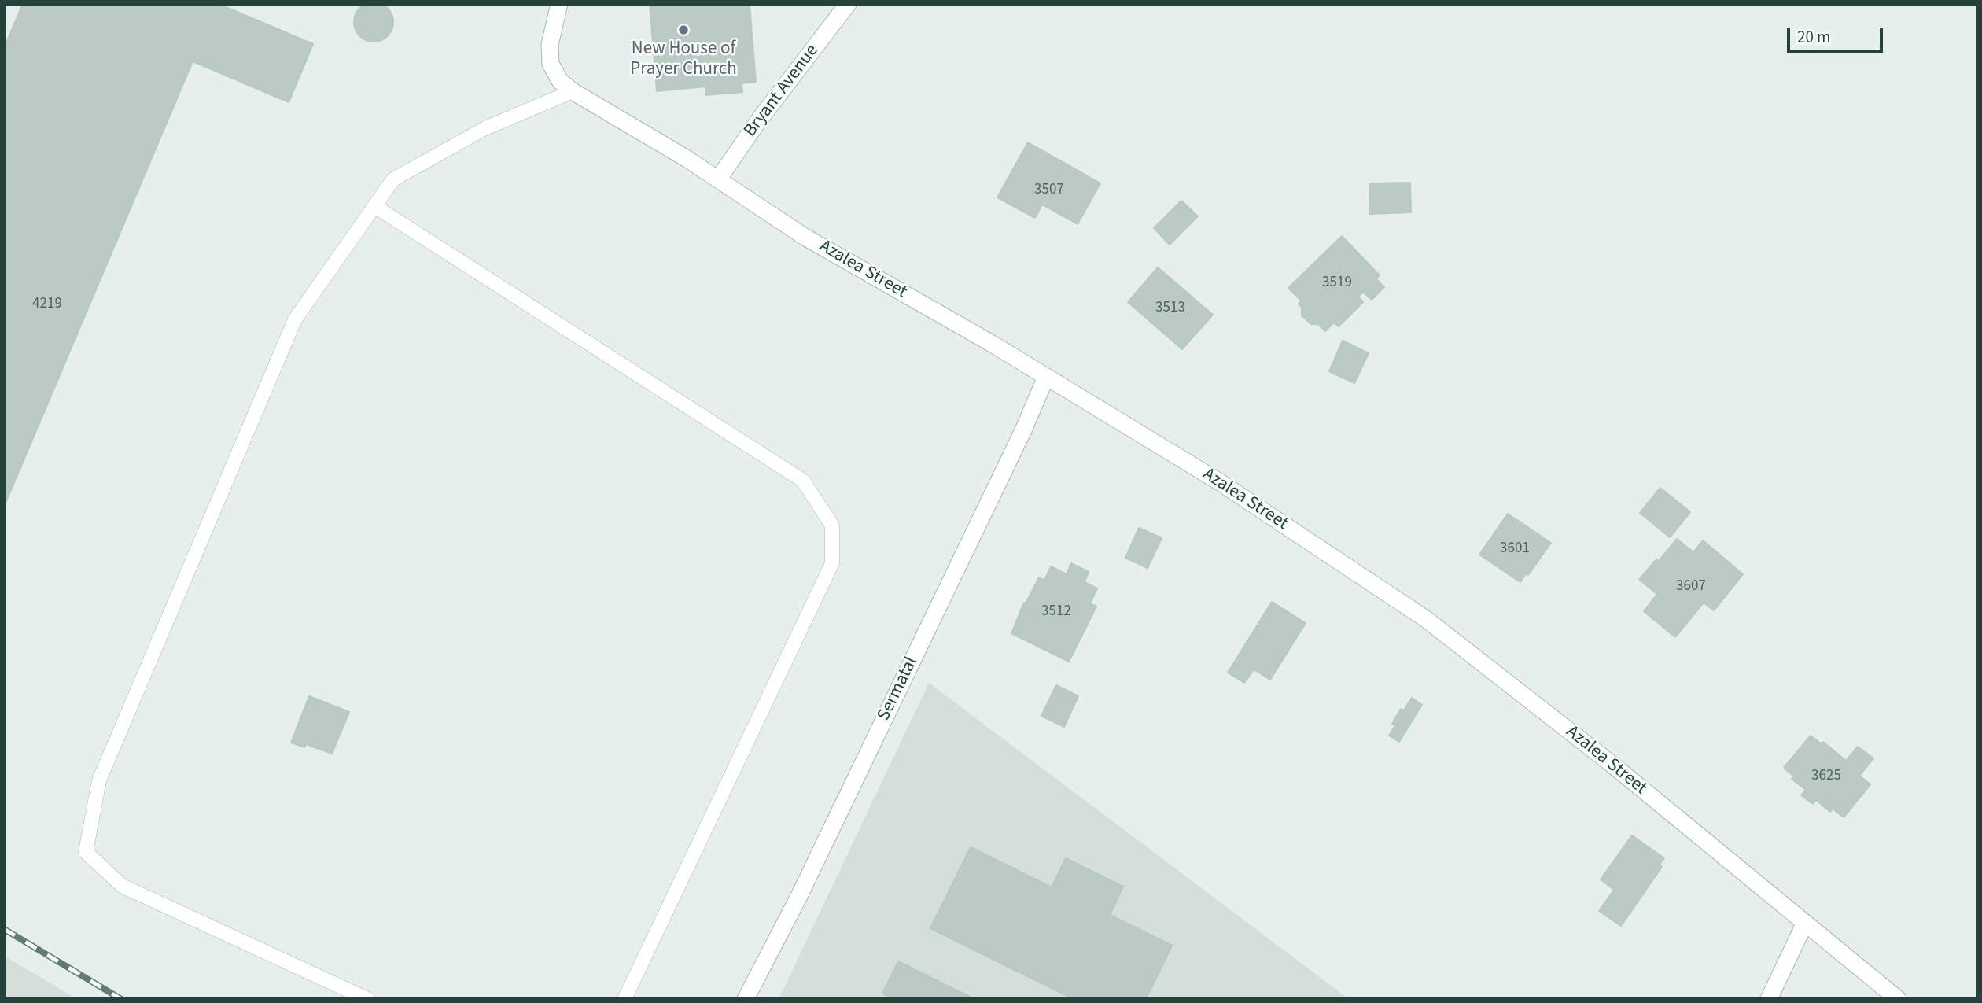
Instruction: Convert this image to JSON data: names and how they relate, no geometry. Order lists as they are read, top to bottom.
{
  "streets": {
    "street": ["Bryant Avenue", "Azalea Street", "Sermatal"]
  },
  "crossings": [
    ["Bryant Avenue", "Azalea Street"],
    ["Azalea Street", "Sermatal"]
  ],
  "places": ["New House of Prayer Church"],
  "house_numbers": [
    "3507",
    "3519",
    "4219",
    "3513",
    "3601",
    "3607",
    "3512",
    "3625"
  ],
  "scale_bar": "20 m"
}
